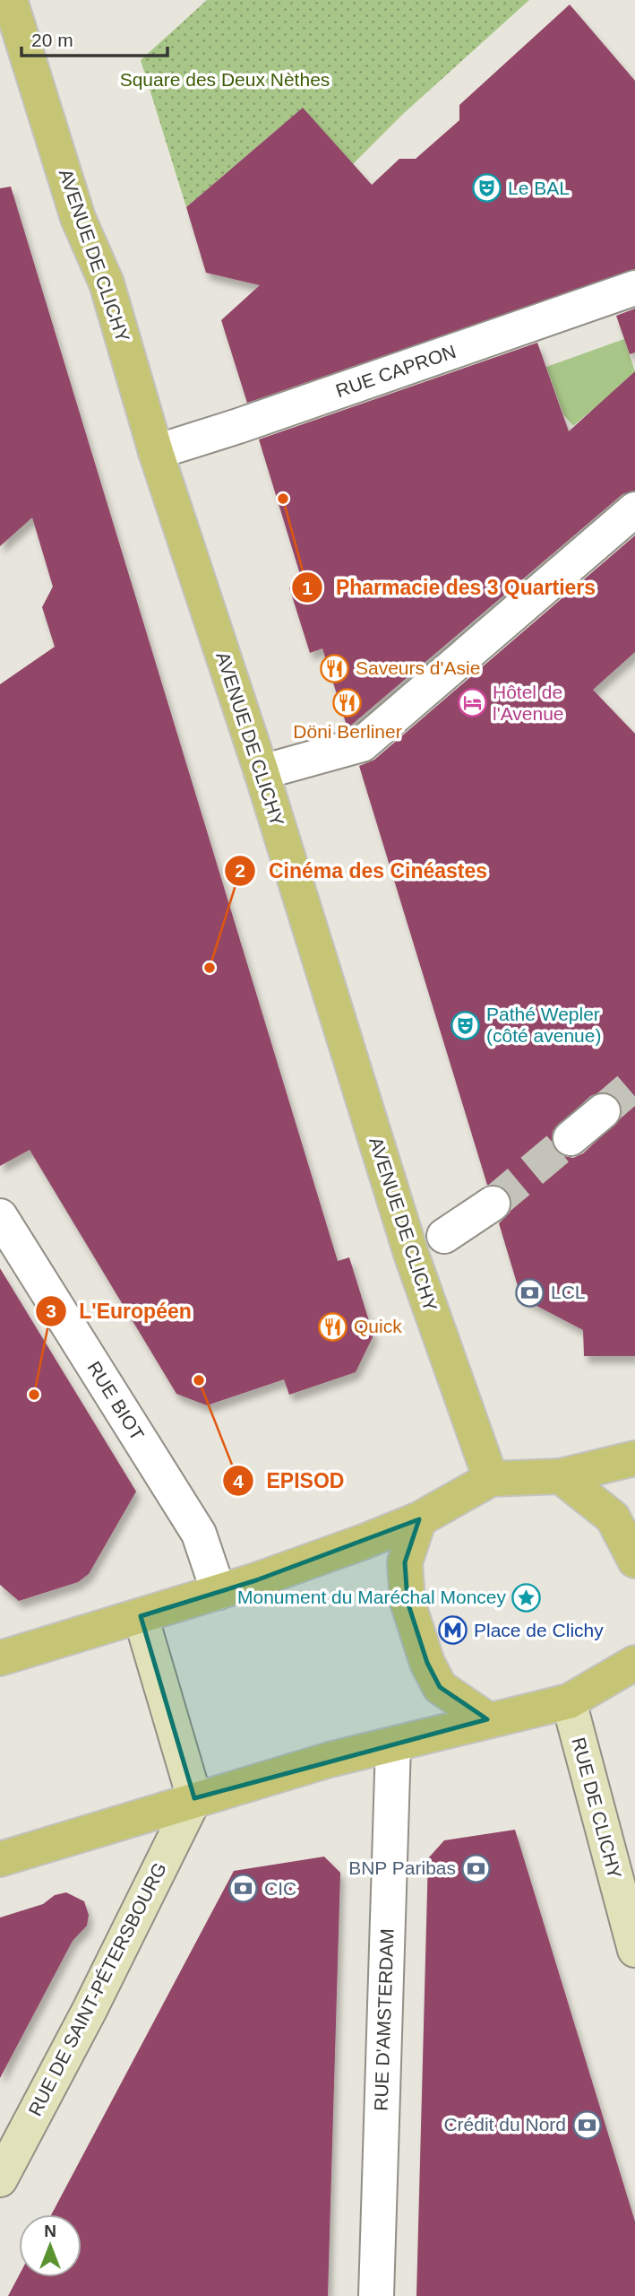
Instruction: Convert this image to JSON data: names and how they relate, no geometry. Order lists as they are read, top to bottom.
{
  "streets": {
    "main road": ["AVENUE DE CLICHY", "RUE DE CLICHY", "RUE DE SAINT-PÉTERSBOURG"],
    "street": ["RUE CAPRON", "RUE BIOT", "RUE D'AMSTERDAM"]
  },
  "crossings": [
    ["AVENUE DE CLICHY", "RUE CAPRON"]
  ],
  "parks": ["Square des Deux Nèthes"],
  "places": {
    "theatre": ["Le BAL", "Pathé Wepler (côté avenue)"],
    "other": [
      "Pharmacie des 3 Quartiers",
      "Cinéma des Cinéastes",
      "EPISOD",
      "L'Européen"
    ],
    "restaurant": ["Saveurs d'Asie", "Döni Berliner", "Quick"],
    "hotel": ["Hôtel de l'Avenue"],
    "bank": [
      "LCL",
      "BNP Paribas",
      "CIC",
      "Crédit du Nord"
    ],
    "place": ["Monument du Maréchal Moncey"],
    "metro station": ["Place de Clichy"]
  },
  "scale_bar": "20 m",
  "north": "top"
}
